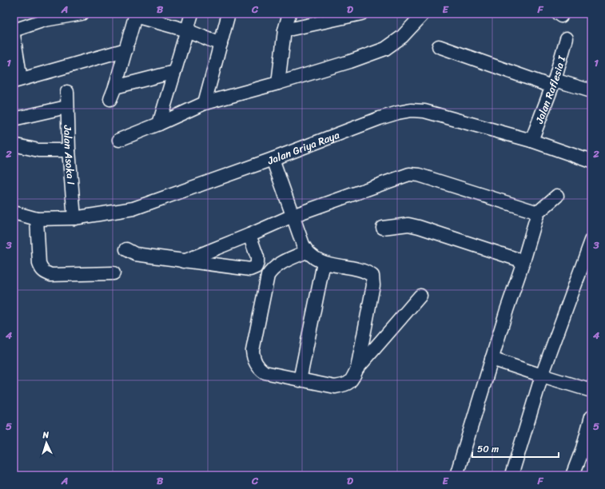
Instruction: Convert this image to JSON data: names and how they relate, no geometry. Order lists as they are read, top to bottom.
{
  "streets": {
    "street": ["Jalan Raflesia I", "Jalan Griya Raya", "Jalan Asoka I"]
  },
  "crossings": [
    ["Jalan Raflesia I", "Jalan Griya Raya"],
    ["Jalan Griya Raya", "Jalan Asoka I"]
  ],
  "scale_bar": "50 m",
  "north": "top",
  "grid": {
    "columns": [
      "A",
      "B",
      "C",
      "D",
      "E",
      "F"
    ],
    "rows": [
      "1",
      "2",
      "3",
      "4",
      "5"
    ]
  }
}
